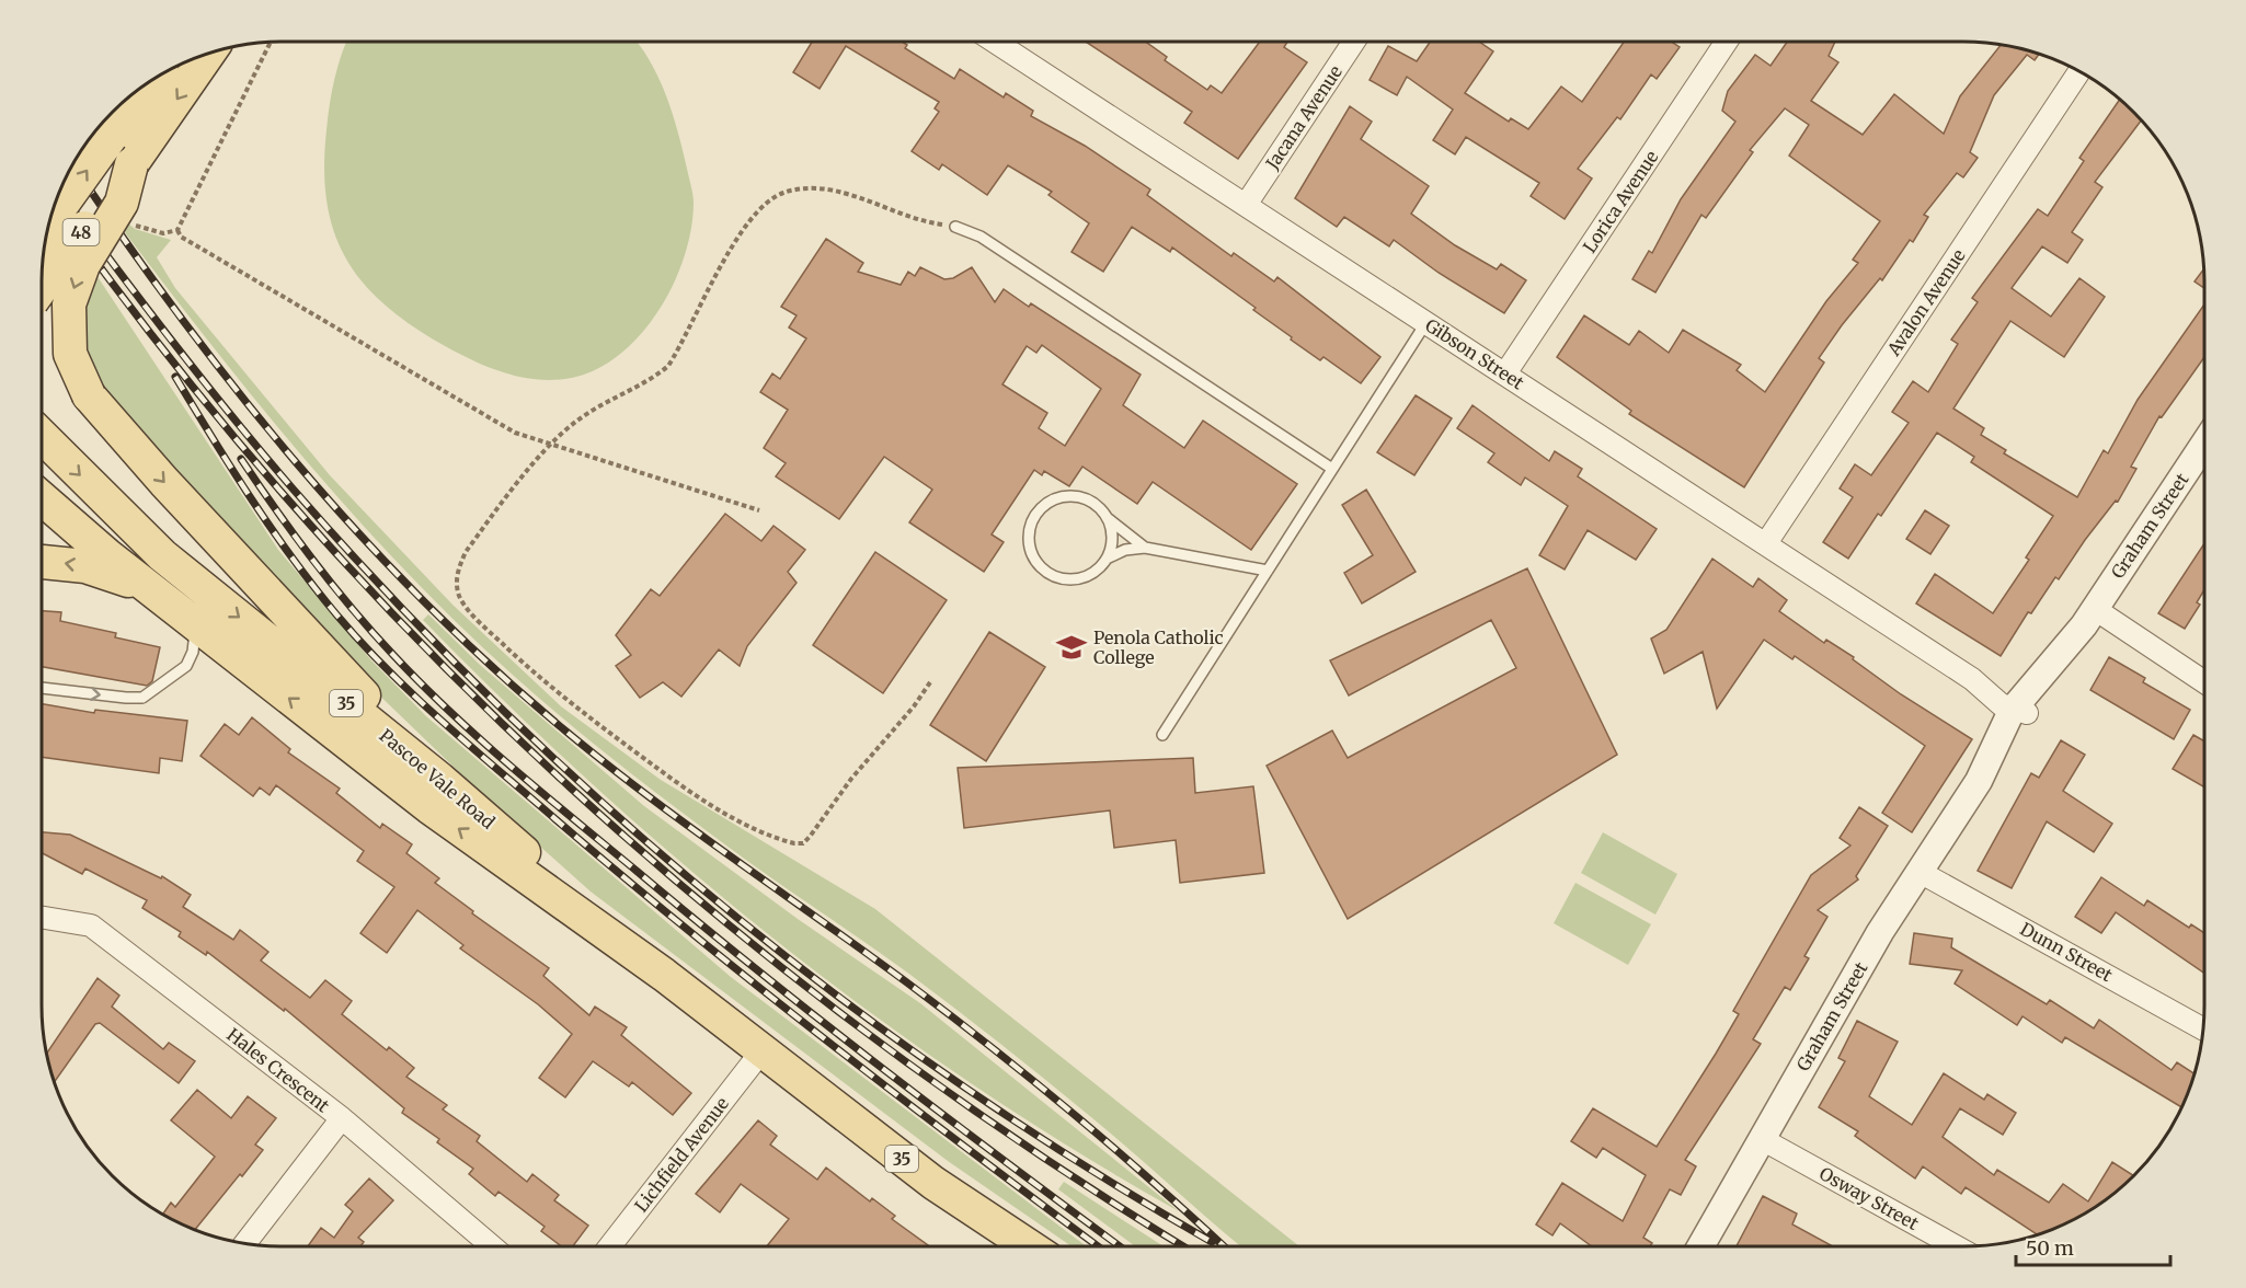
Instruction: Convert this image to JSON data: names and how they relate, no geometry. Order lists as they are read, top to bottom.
{
  "streets": {
    "main road": ["48", "35", "Pascoe Vale Road"],
    "street": [
      "Jacana Avenue",
      "Lorica Avenue",
      "Avalon Avenue",
      "Gibson Street",
      "Graham Street",
      "Dunn Street",
      "Hales Crescent",
      "Lichfield Avenue",
      "Osway Street"
    ]
  },
  "crossings": [
    ["Jacana Avenue", "Gibson Street"],
    ["Lorica Avenue", "Gibson Street"],
    ["Avalon Avenue", "Gibson Street"],
    ["Gibson Street", "Graham Street"],
    ["Graham Street", "Dunn Street"],
    ["Graham Street", "Osway Street"],
    ["Pascoe Vale Road", "Lichfield Avenue"]
  ],
  "places": {
    "school or university": ["Penola Catholic College"]
  },
  "scale_bar": "50 m"
}
